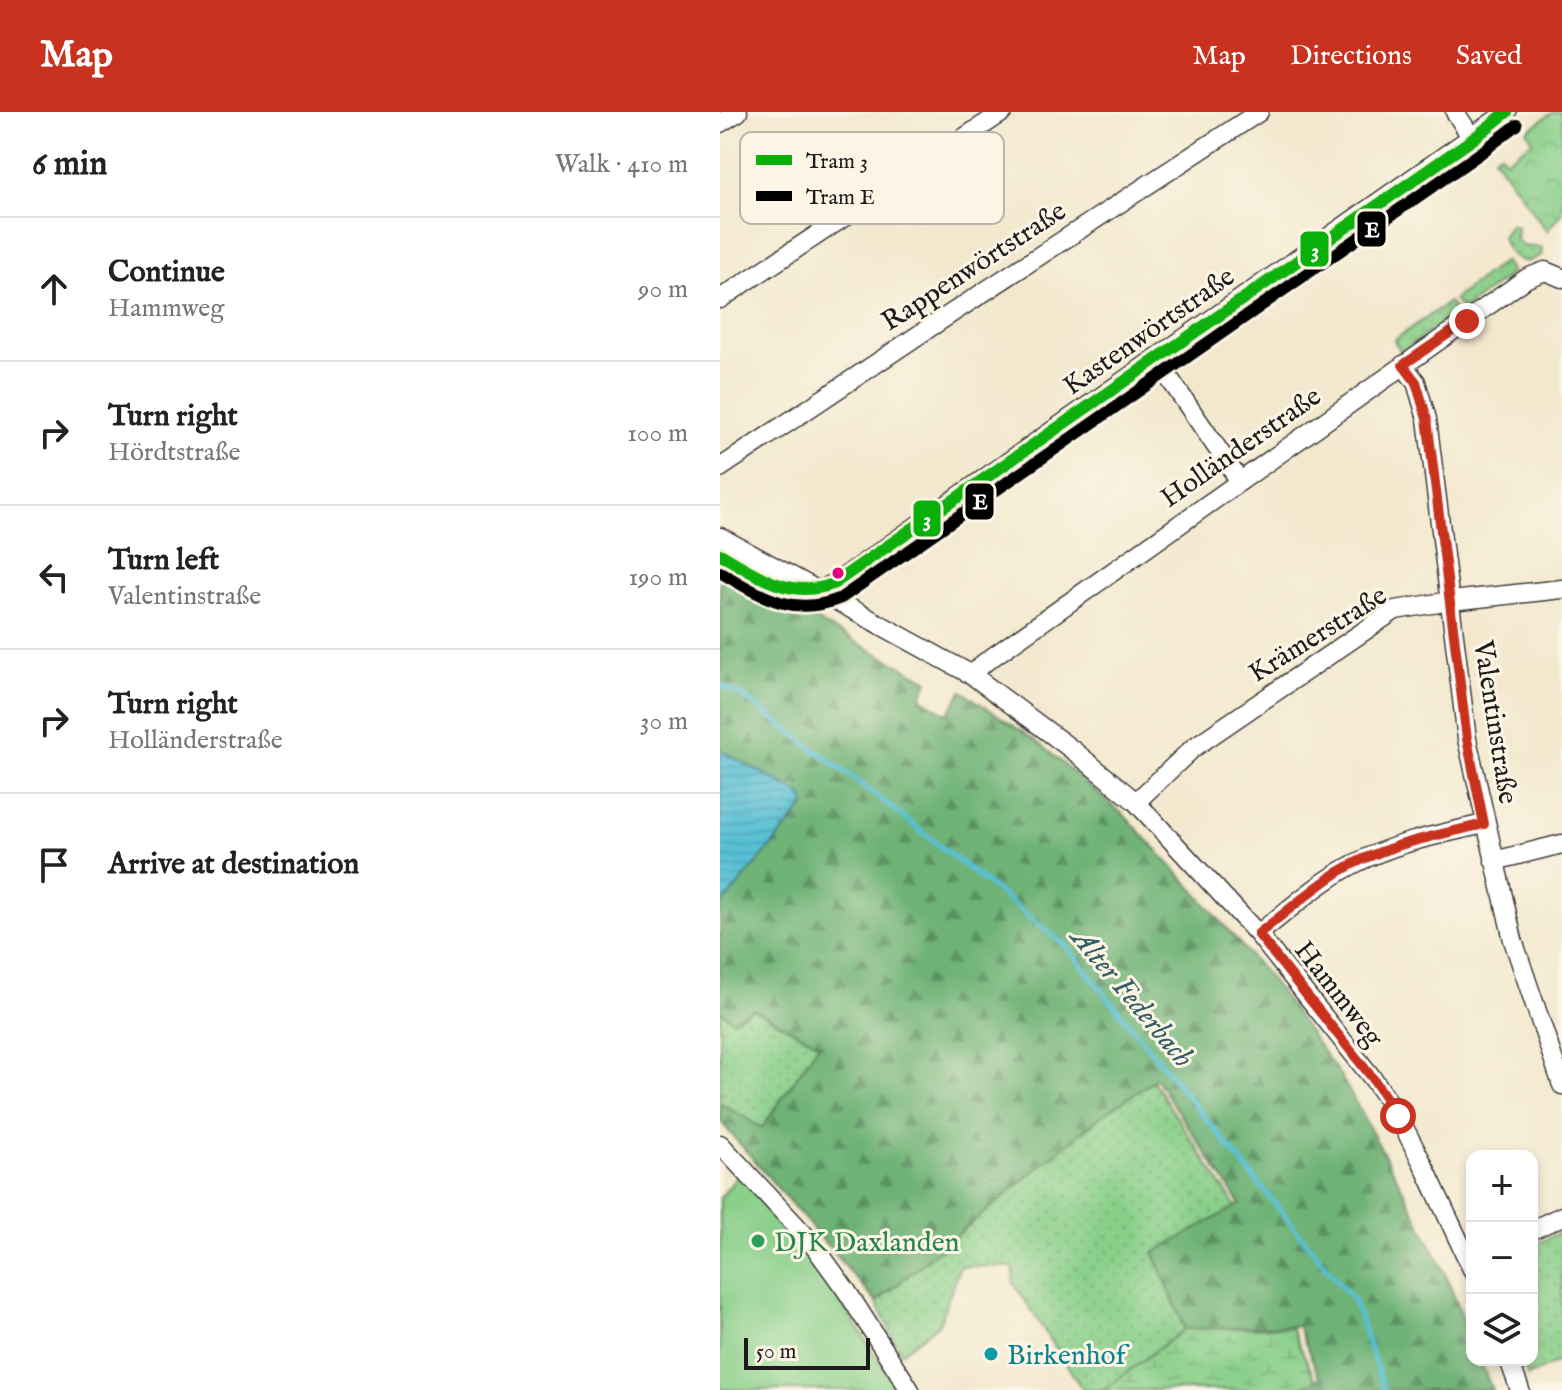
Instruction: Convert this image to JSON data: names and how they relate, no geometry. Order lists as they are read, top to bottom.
{
  "streets": {
    "street": [
      "Rappenwörtstraße",
      "Kastenwörtstraße",
      "Holländerstraße",
      "Krämerstraße",
      "Valentinstraße",
      "Hammweg"
    ]
  },
  "crossings": [
    ["Kastenwörtstraße", "Hammweg"],
    ["Holländerstraße", "Valentinstraße"],
    ["Holländerstraße", "Hammweg"],
    ["Krämerstraße", "Valentinstraße"],
    ["Krämerstraße", "Hammweg"]
  ],
  "water": ["Alter Federbach"],
  "places": ["DJK Daxlanden", "Birkenhof"],
  "lines": ["tram line 3", "tram line E"],
  "legend": ["Tram 3", "Tram E"],
  "scale_bar": "50 m",
  "page": {
    "header": "Map",
    "nav": ["Map", "Directions", "Saved"],
    "heading": ["6 min", "Walk · 410 m"],
    "list": [
      ["Continue", "Hammweg", "90 m"],
      ["Turn right", "Hördtstraße", "100 m"],
      ["Turn left", "Valentinstraße", "190 m"],
      ["Turn right", "Holländerstraße", "30 m"],
      "Arrive at destination"
    ],
    "map_buttons": ["+", "−"],
    "scale": "50 m"
  }
}
